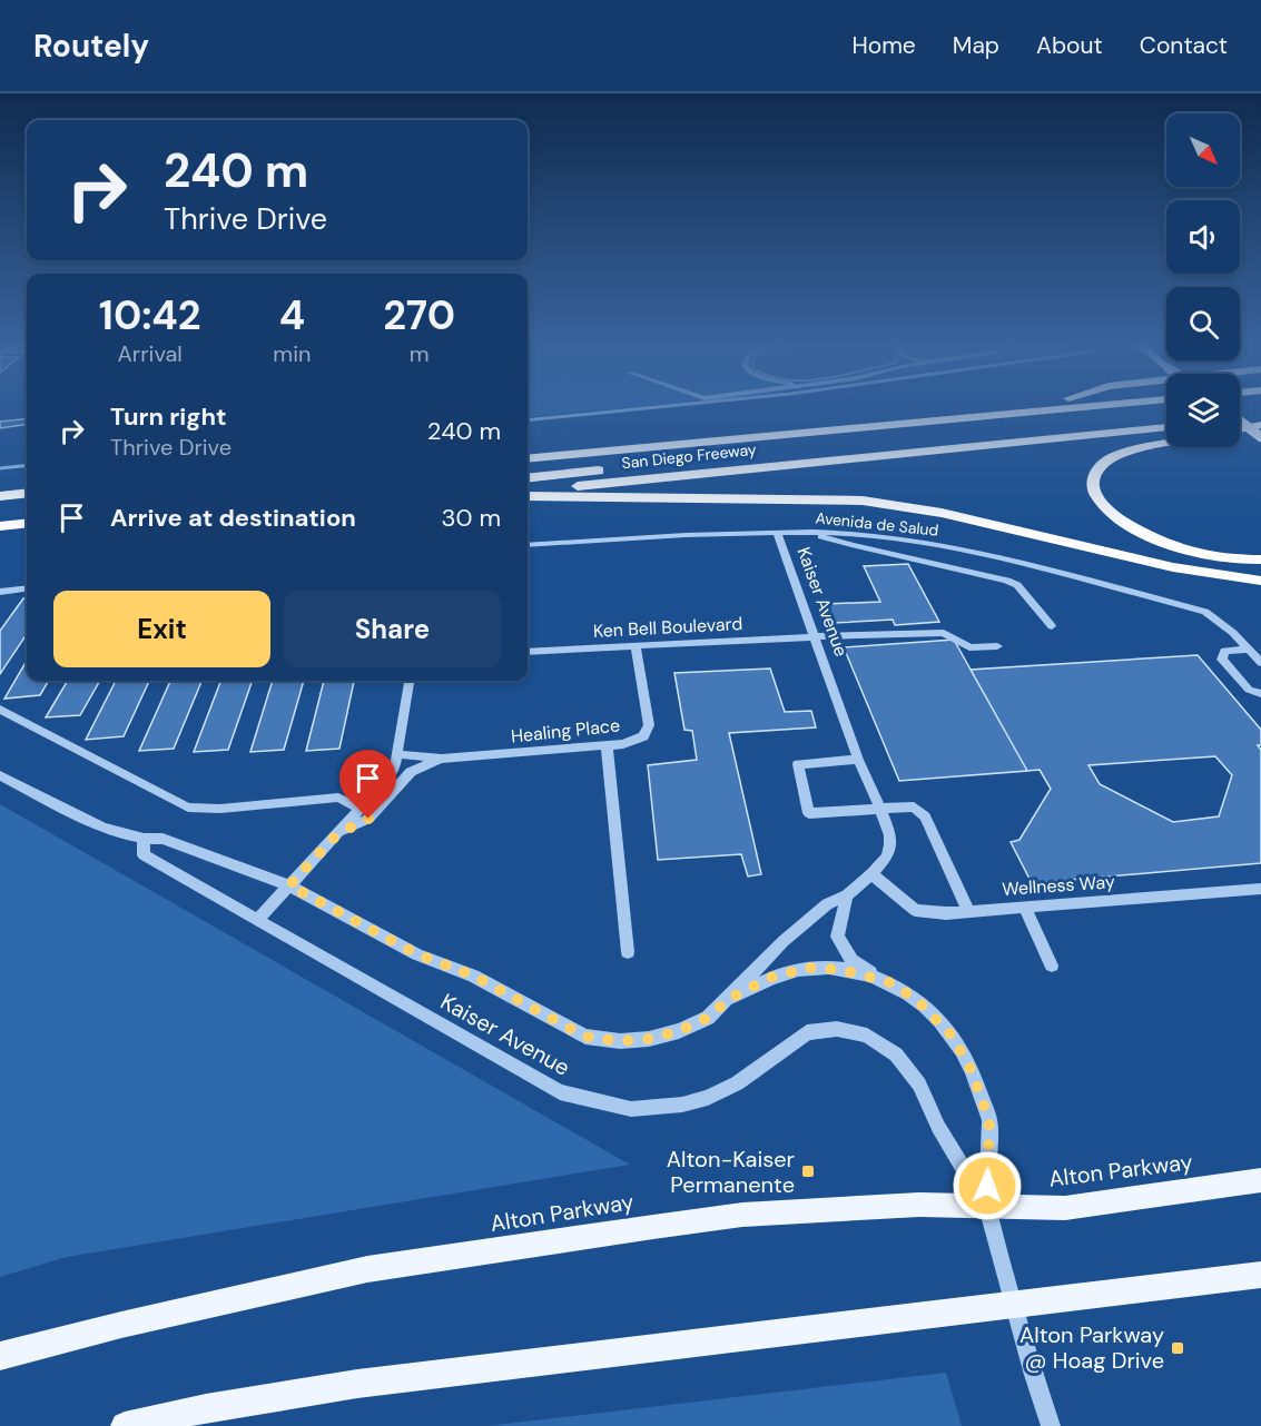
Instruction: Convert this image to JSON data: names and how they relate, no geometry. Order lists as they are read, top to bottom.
{
  "streets": {
    "highway": ["San Diego Freeway"],
    "main road": ["Alton Parkway"],
    "street": [
      "Avenida de Salud",
      "Kaiser Avenue",
      "Ken Bell Boulevard",
      "Healing Place",
      "Wellness Way"
    ]
  },
  "crossings": [
    ["Avenida de Salud", "Kaiser Avenue"],
    ["Kaiser Avenue", "Ken Bell Boulevard"],
    ["Kaiser Avenue", "Wellness Way"],
    ["Kaiser Avenue", "Alton Parkway"],
    ["Ken Bell Boulevard", "Healing Place"]
  ],
  "places": {
    "transit": ["Alton-Kaiser Permanente", "Alton Parkway @ Hoag Drive"]
  },
  "north": "bottom right",
  "page": {
    "header": "Routely",
    "nav": [
      "Home",
      "Map",
      "About",
      "Contact"
    ],
    "turn": ["240 m", "Thrive Drive"],
    "eta": [
      "10:42",
      "Arrival",
      "4",
      "min",
      "270",
      "m"
    ],
    "list": [
      {
        "name": "Turn right",
        "note": "Thrive Drive",
        "value": "240 m"
      },
      {
        "name": "Arrive at destination",
        "value": "30 m"
      }
    ],
    "buttons": ["Exit", "Share"]
  }
}
